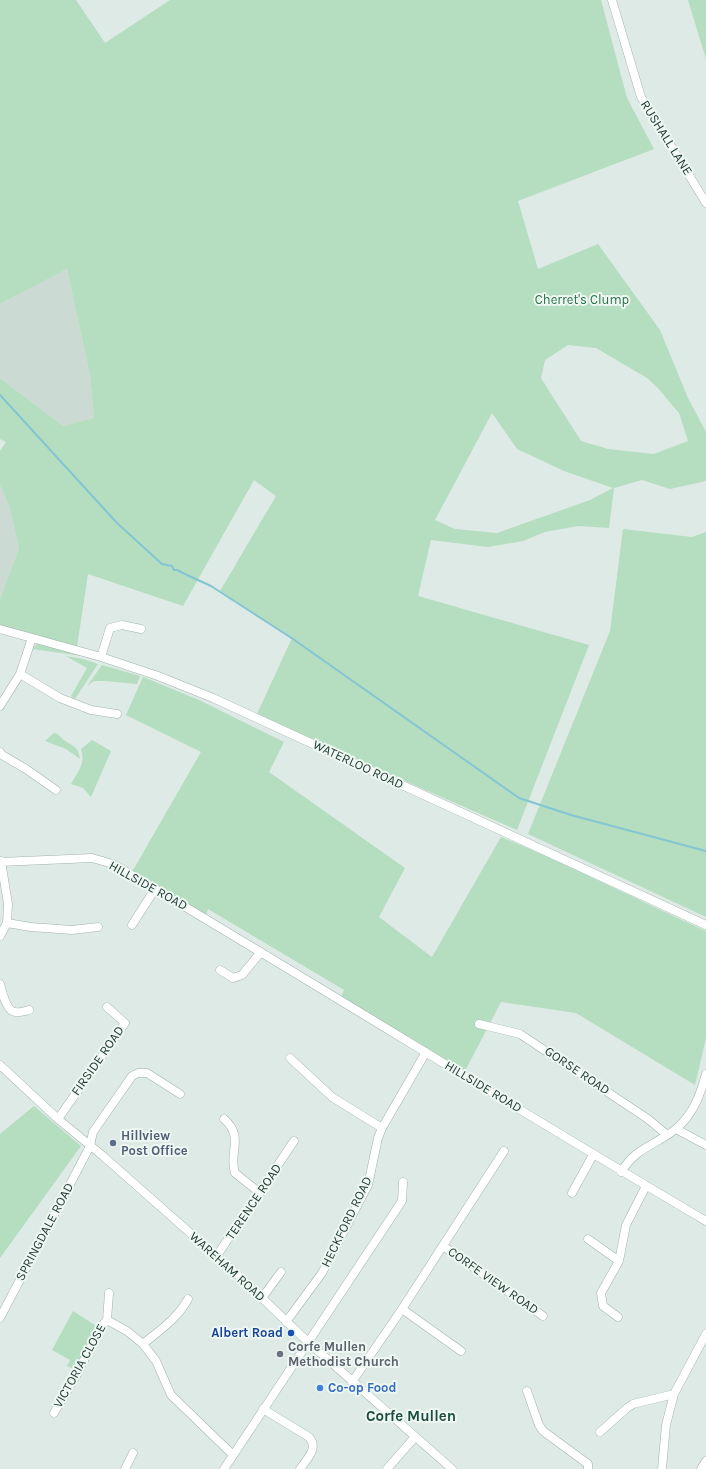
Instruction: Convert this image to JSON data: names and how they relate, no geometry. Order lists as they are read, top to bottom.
{
  "streets": {
    "street": [
      "RUSHALL LANE",
      "WATERLOO ROAD",
      "HILLSIDE ROAD",
      "FIRSIDE ROAD",
      "GORSE ROAD",
      "TERENCE ROAD",
      "HECKFORD ROAD",
      "SPRINGDALE ROAD",
      "WAREHAM ROAD",
      "CORFE VIEW ROAD",
      "VICTORIA CLOSE"
    ]
  },
  "crossings": [
    ["HILLSIDE ROAD", "HECKFORD ROAD"],
    ["FIRSIDE ROAD", "WAREHAM ROAD"],
    ["TERENCE ROAD", "WAREHAM ROAD"],
    ["HECKFORD ROAD", "WAREHAM ROAD"],
    ["SPRINGDALE ROAD", "WAREHAM ROAD"],
    ["WAREHAM ROAD", "CORFE VIEW ROAD"]
  ],
  "districts": ["Corfe Mullen"],
  "parks": ["Cherret's Clump"],
  "places": [
    "Hillview Post Office",
    "Albert Road",
    "Corfe Mullen Methodist Church",
    "Co-op Food"
  ]
}
